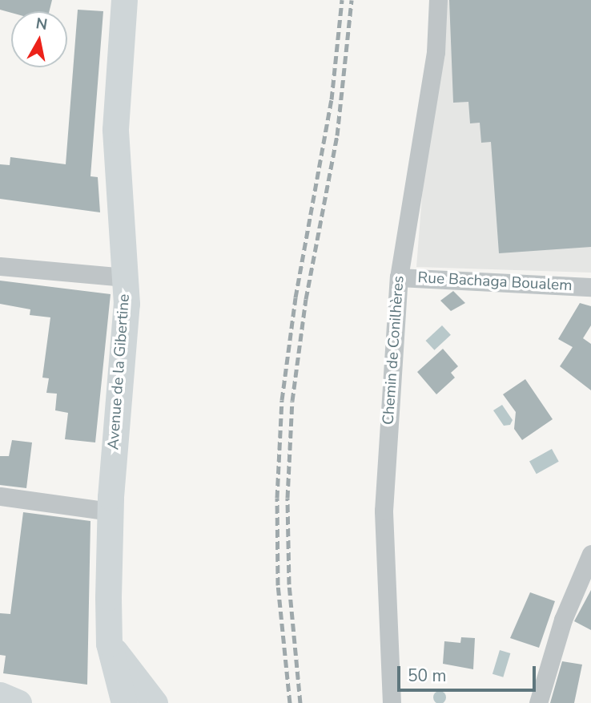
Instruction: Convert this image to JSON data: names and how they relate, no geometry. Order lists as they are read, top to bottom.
{
  "streets": {
    "main road": ["Avenue de la Gibertine"],
    "street": ["Rue Bachaga Boualem", "Chemin de Conilhères"]
  },
  "crossings": [
    ["Rue Bachaga Boualem", "Chemin de Conilhères"]
  ],
  "scale_bar": "50 m",
  "north": "top"
}
